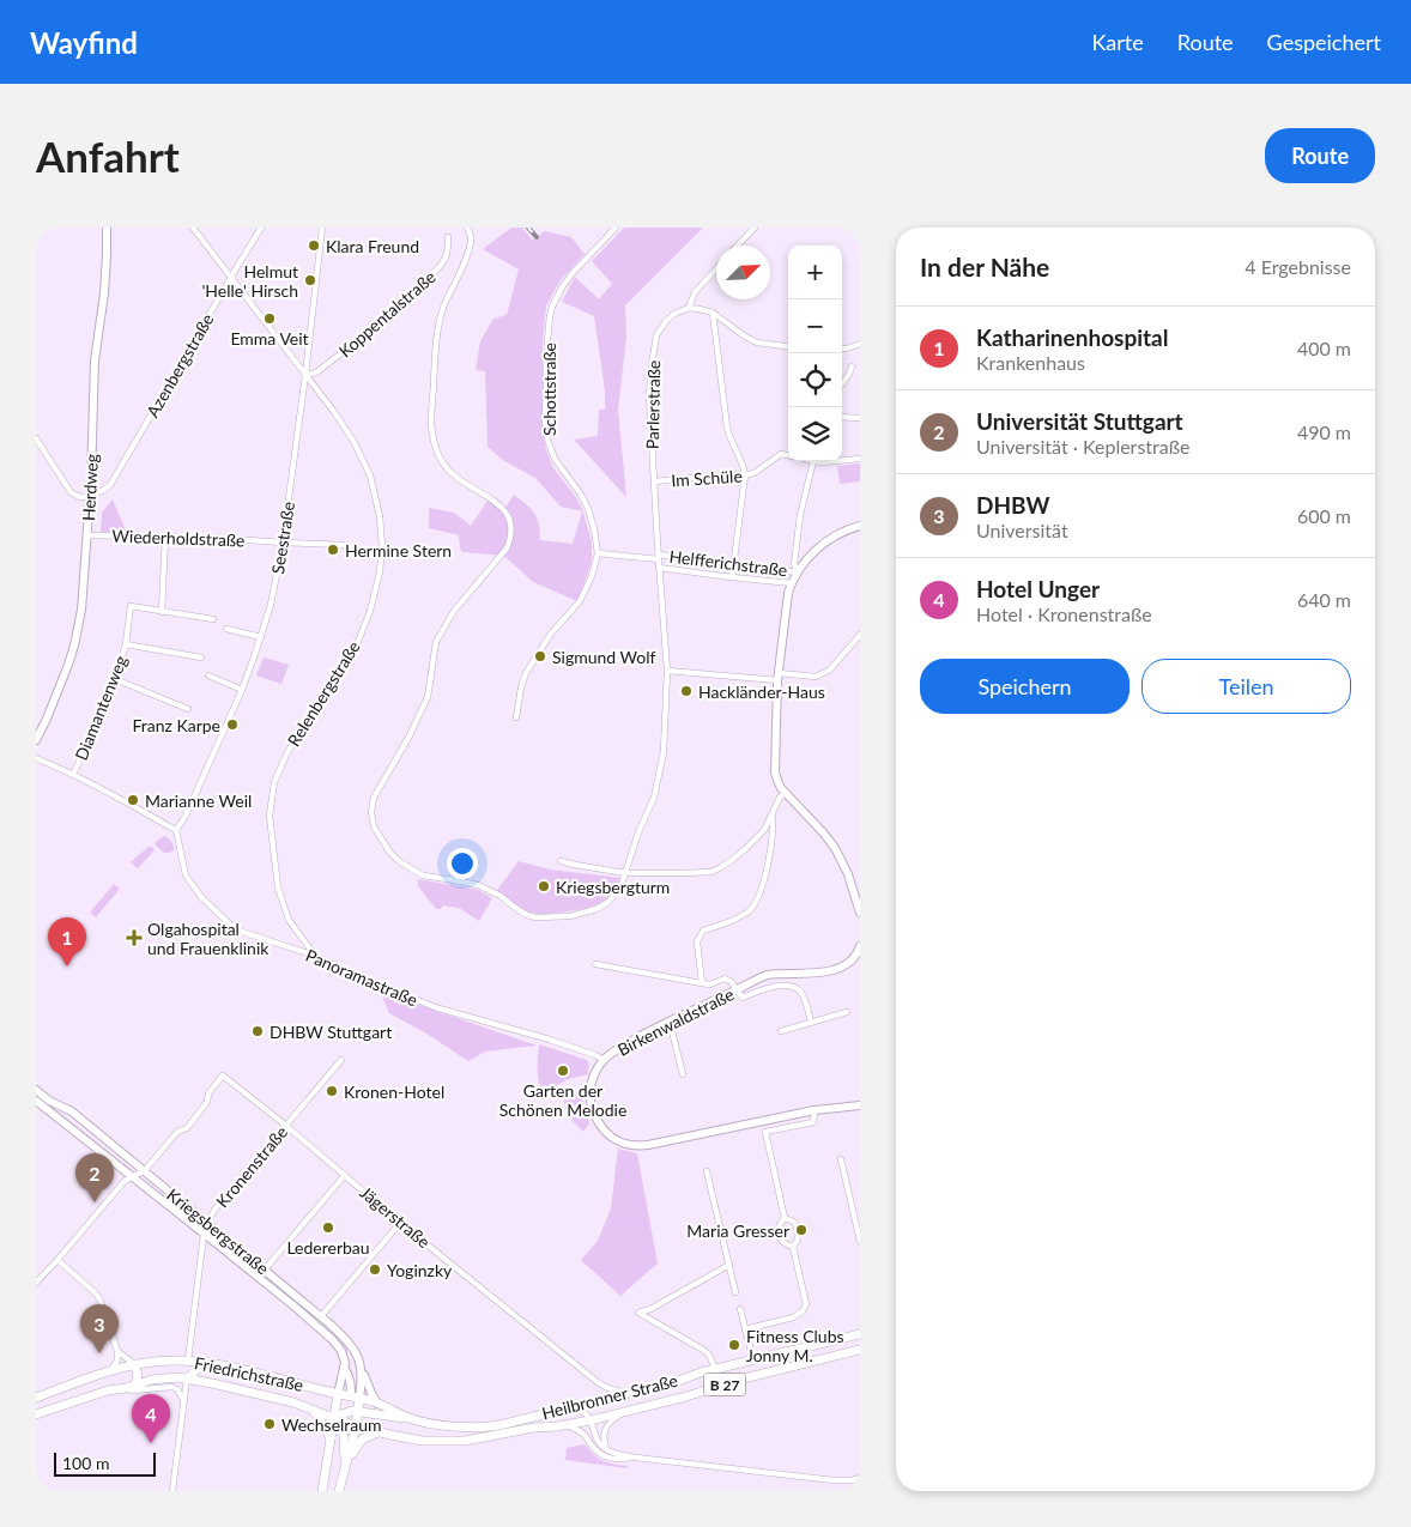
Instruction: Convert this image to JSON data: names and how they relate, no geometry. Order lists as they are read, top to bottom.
{
  "streets": {
    "main road": ["Friedrichstraße", "B 27", "Heilbronner Straße"],
    "street": [
      "Koppentalstraße",
      "Azenbergstraße",
      "Schottstraße",
      "Parlerstraße",
      "Im Schüle",
      "Herdweg",
      "Wiederholdstraße",
      "Seestraße",
      "Helfferichstraße",
      "Relenbergstraße",
      "Diamantenweg",
      "Panoramastraße",
      "Birkenwaldstraße",
      "Kronenstraße",
      "Jägerstraße",
      "Kriegsbergstraße"
    ]
  },
  "crossings": [
    ["Koppentalstraße", "Seestraße"],
    ["Koppentalstraße", "Relenbergstraße"],
    ["Azenbergstraße", "Herdweg"],
    ["Azenbergstraße", "Relenbergstraße"],
    ["Schottstraße", "Helfferichstraße"],
    ["Parlerstraße", "Im Schüle"],
    ["Parlerstraße", "Helfferichstraße"],
    ["Herdweg", "Wiederholdstraße"],
    ["Wiederholdstraße", "Seestraße"],
    ["Seestraße", "Relenbergstraße"],
    ["Seestraße", "Panoramastraße"],
    ["Relenbergstraße", "Panoramastraße"],
    ["Panoramastraße", "Birkenwaldstraße"],
    ["Kronenstraße", "Jägerstraße"],
    ["Kronenstraße", "Kriegsbergstraße"],
    ["Kronenstraße", "Friedrichstraße"],
    ["Jägerstraße", "Kriegsbergstraße"],
    ["Jägerstraße", "Heilbronner Straße"],
    ["Kriegsbergstraße", "Friedrichstraße"],
    ["Kriegsbergstraße", "Heilbronner Straße"],
    ["Friedrichstraße", "Heilbronner Straße"]
  ],
  "places": {
    "other": [
      "Klara Freund",
      "Helmut 'Helle' Hirsch",
      "Emma Veit",
      "Hermine Stern",
      "Sigmund Wolf",
      "Hackländer-Haus",
      "Franz Karpe",
      "Marianne Weil",
      "Kriegsbergturm",
      "DHBW Stuttgart",
      "Garten der Schönen Melodie",
      "Kronen-Hotel",
      "Ledererbau",
      "Maria Gresser",
      "Yoginzky",
      "Fitness Clubs Jonny M.",
      "Wechselraum"
    ],
    "health": ["Olgahospital und Frauenklinik"]
  },
  "scale_bar": "100 m",
  "north": "top right",
  "page": {
    "header": "Wayfind",
    "nav": ["Karte", "Route", "Gespeichert"],
    "buttons": [
      "Route",
      ["Speichern", "Teilen"]
    ],
    "title": "Anfahrt",
    "heading": ["In der Nähe", "4 Ergebnisse"],
    "map_buttons": ["+", "−"],
    "list": [
      {
        "mark": "1",
        "name": "Katharinenhospital",
        "note": "Krankenhaus",
        "value": "400 m"
      },
      {
        "mark": "2",
        "name": "Universität Stuttgart",
        "note": "Universität · Keplerstraße",
        "value": "490 m"
      },
      {
        "mark": "3",
        "name": "DHBW",
        "note": "Universität",
        "value": "600 m"
      },
      {
        "mark": "4",
        "name": "Hotel Unger",
        "note": "Hotel · Kronenstraße",
        "value": "640 m"
      }
    ],
    "pins": [
      "1",
      "2",
      "3",
      "4"
    ],
    "scale": "100 m"
  }
}
